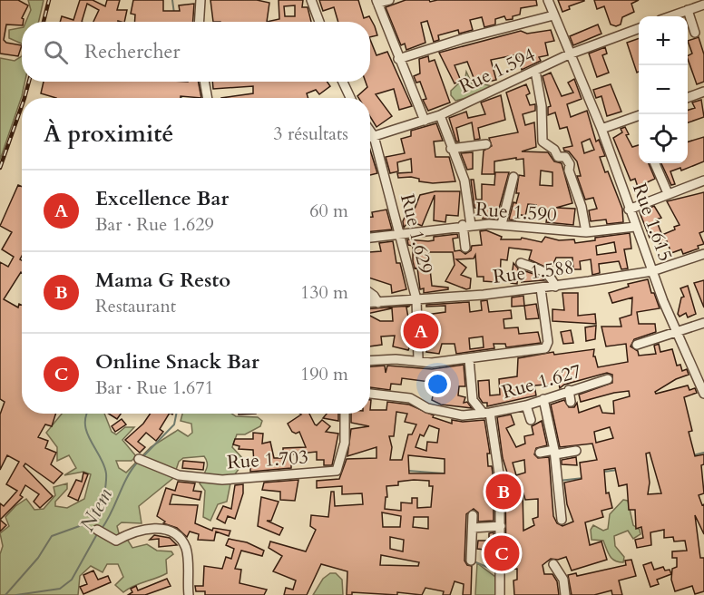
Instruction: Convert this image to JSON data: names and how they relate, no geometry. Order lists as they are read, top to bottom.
{
  "streets": {
    "street": [
      "Rue 1.594",
      "Rue 1.590",
      "Rue 1.615",
      "Rue 1.629",
      "Rue 1.588",
      "Rue 1.627",
      "Rue 1.703"
    ]
  },
  "crossings": [
    ["Rue 1.594", "Rue 1.615"],
    ["Rue 1.594", "Rue 1.629"],
    ["Rue 1.590", "Rue 1.615"],
    ["Rue 1.590", "Rue 1.629"],
    ["Rue 1.615", "Rue 1.588"],
    ["Rue 1.629", "Rue 1.588"]
  ],
  "water": ["Ntem"],
  "page": {
    "map_buttons": ["+", "−"],
    "search": "Rechercher",
    "heading": ["À proximité", "3 résultats"],
    "list": [
      {
        "mark": "A",
        "name": "Excellence Bar",
        "note": "Bar · Rue 1.629",
        "value": "60 m"
      },
      {
        "mark": "B",
        "name": "Mama G Resto",
        "note": "Restaurant",
        "value": "130 m"
      },
      {
        "mark": "C",
        "name": "Online Snack Bar",
        "note": "Bar · Rue 1.671",
        "value": "190 m"
      }
    ],
    "pins": ["A", "B", "C"]
  }
}
